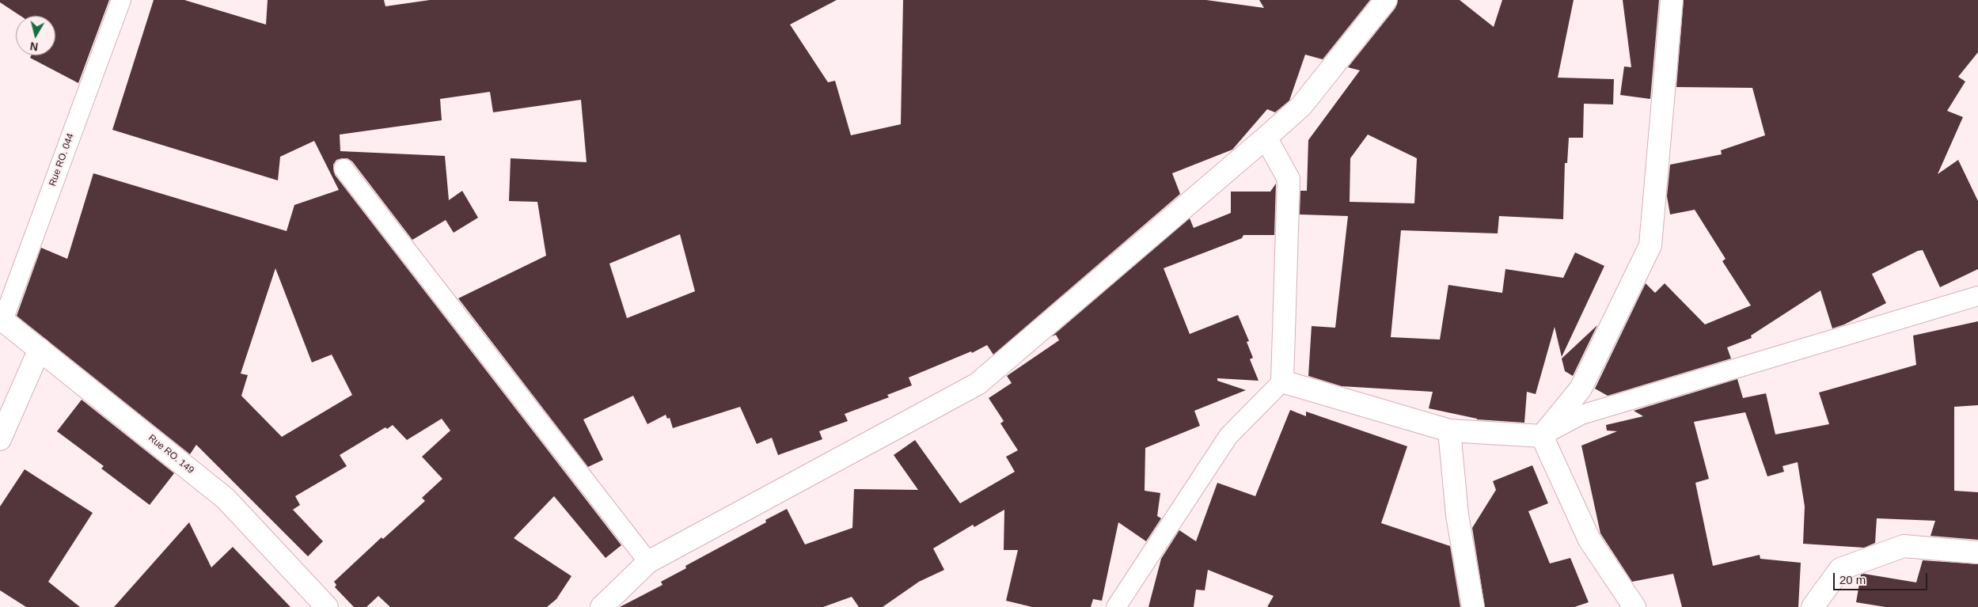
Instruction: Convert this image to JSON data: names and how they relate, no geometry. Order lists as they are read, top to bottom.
{
  "streets": {
    "street": ["Rue RO. 149"],
    "lane": ["Rue RO. 044"]
  },
  "crossings": [
    ["Rue RO. 044", "Rue RO. 149"]
  ],
  "scale_bar": "20 m",
  "north": "bottom"
}
